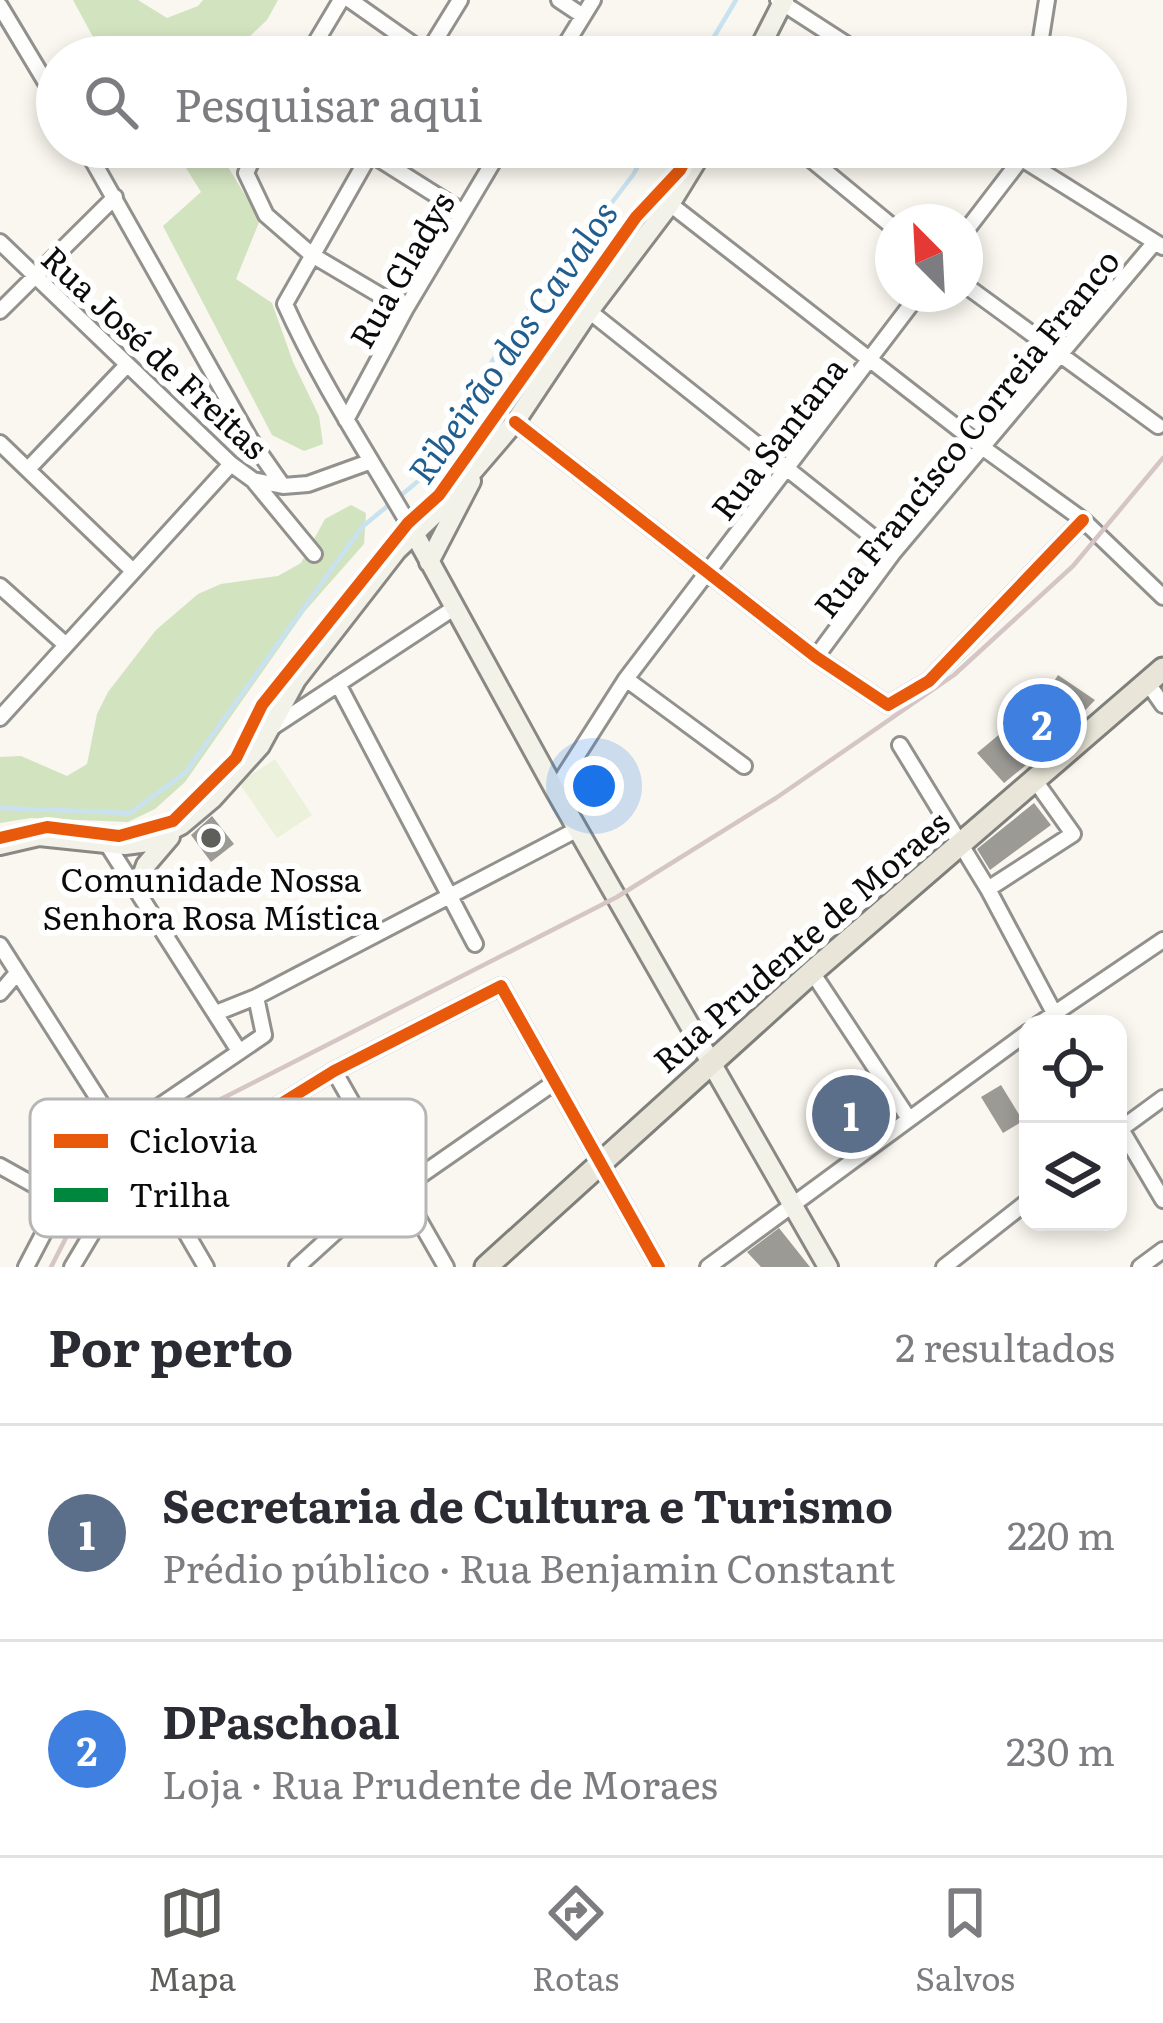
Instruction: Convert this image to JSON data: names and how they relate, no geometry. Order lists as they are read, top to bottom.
{
  "streets": {
    "main road": ["Rua Prudente de Moraes"],
    "street": [
      "Rua Gladys",
      "Rua José de Freitas",
      "Rua Francisco Correia Franco",
      "Rua Santana"
    ]
  },
  "water": ["Ribeirão dos Cavalos"],
  "places": ["Comunidade Nossa Senhora Rosa Mística"],
  "legend": ["Ciclovia", "Trilha"],
  "north": "top left",
  "page": {
    "search": "Pesquisar aqui",
    "pins": ["2", "1"],
    "heading": ["Por perto", "2 resultados"],
    "list": [
      {
        "mark": "1",
        "name": "Secretaria de Cultura e Turismo",
        "note": "Prédio público · Rua Benjamin Constant",
        "value": "220 m"
      },
      {
        "mark": "2",
        "name": "DPaschoal",
        "note": "Loja · Rua Prudente de Moraes",
        "value": "230 m"
      }
    ],
    "nav": ["Mapa", "Rotas", "Salvos"]
  }
}
